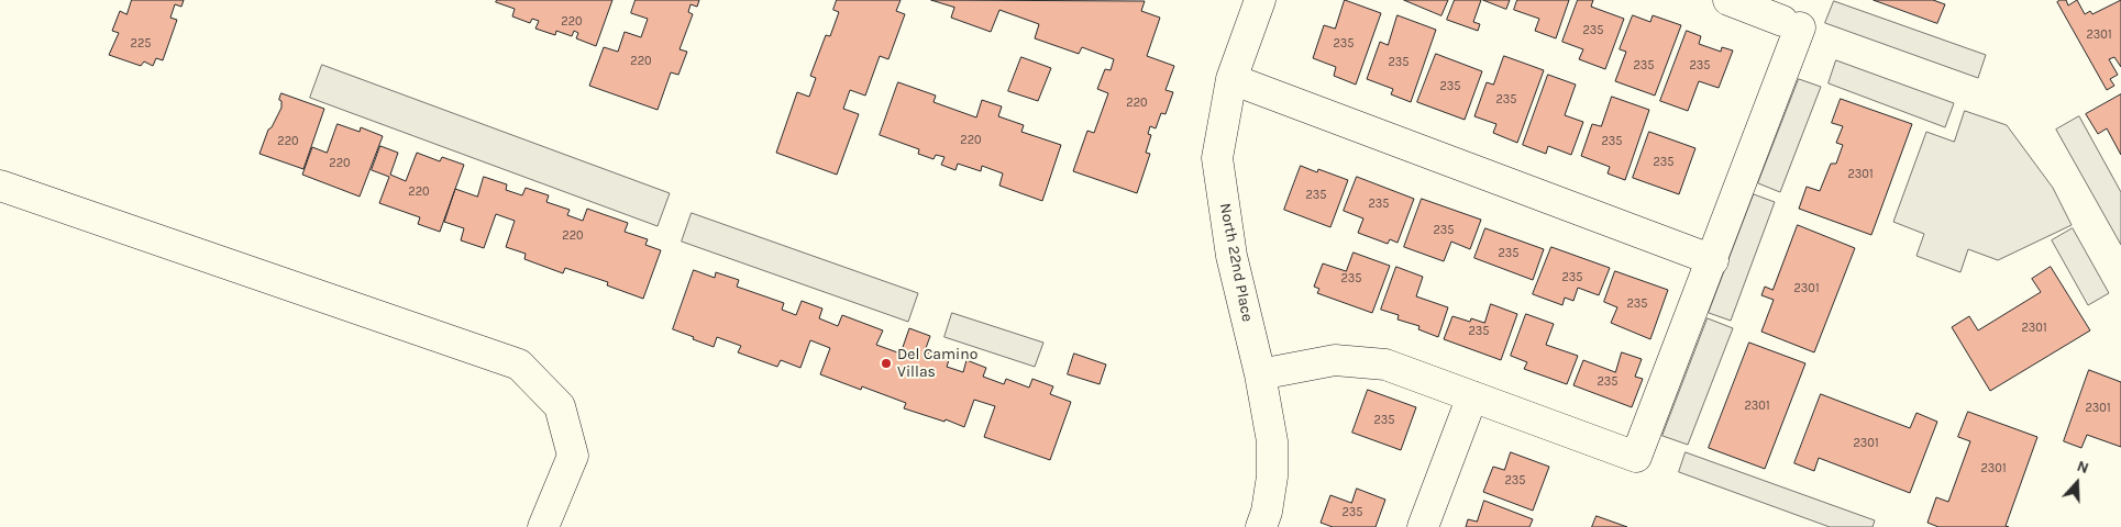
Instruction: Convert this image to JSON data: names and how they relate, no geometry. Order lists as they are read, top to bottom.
{
  "streets": {
    "street": ["North 22nd Place"]
  },
  "places": ["Del Camino Villas"],
  "house_numbers": [
    "220",
    "235",
    "2301",
    "225",
    "235",
    "220",
    "235",
    "235",
    "235",
    "235",
    "235",
    "220",
    "220",
    "220",
    "235",
    "235",
    "220",
    "2301",
    "220",
    "235",
    "235",
    "235",
    "220",
    "235",
    "235",
    "235",
    "2301",
    "235",
    "2301",
    "235",
    "235",
    "2301",
    "2301",
    "235",
    "2301",
    "2301",
    "235",
    "235"
  ],
  "north": "top"
}
